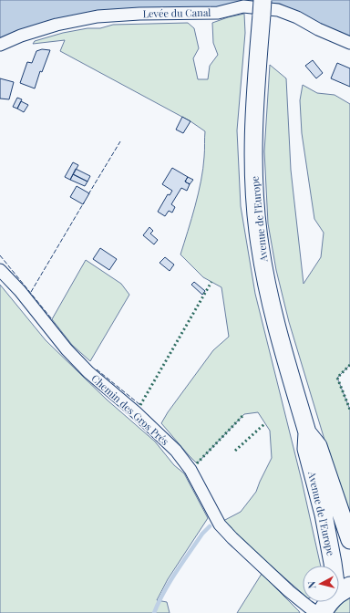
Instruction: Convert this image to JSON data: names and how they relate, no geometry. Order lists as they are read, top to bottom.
{
  "streets": {
    "main road": ["Avenue de l'Europe"],
    "street": ["Levée du Canal", "Chemin des Gros Prés"]
  },
  "north": "left"
}
